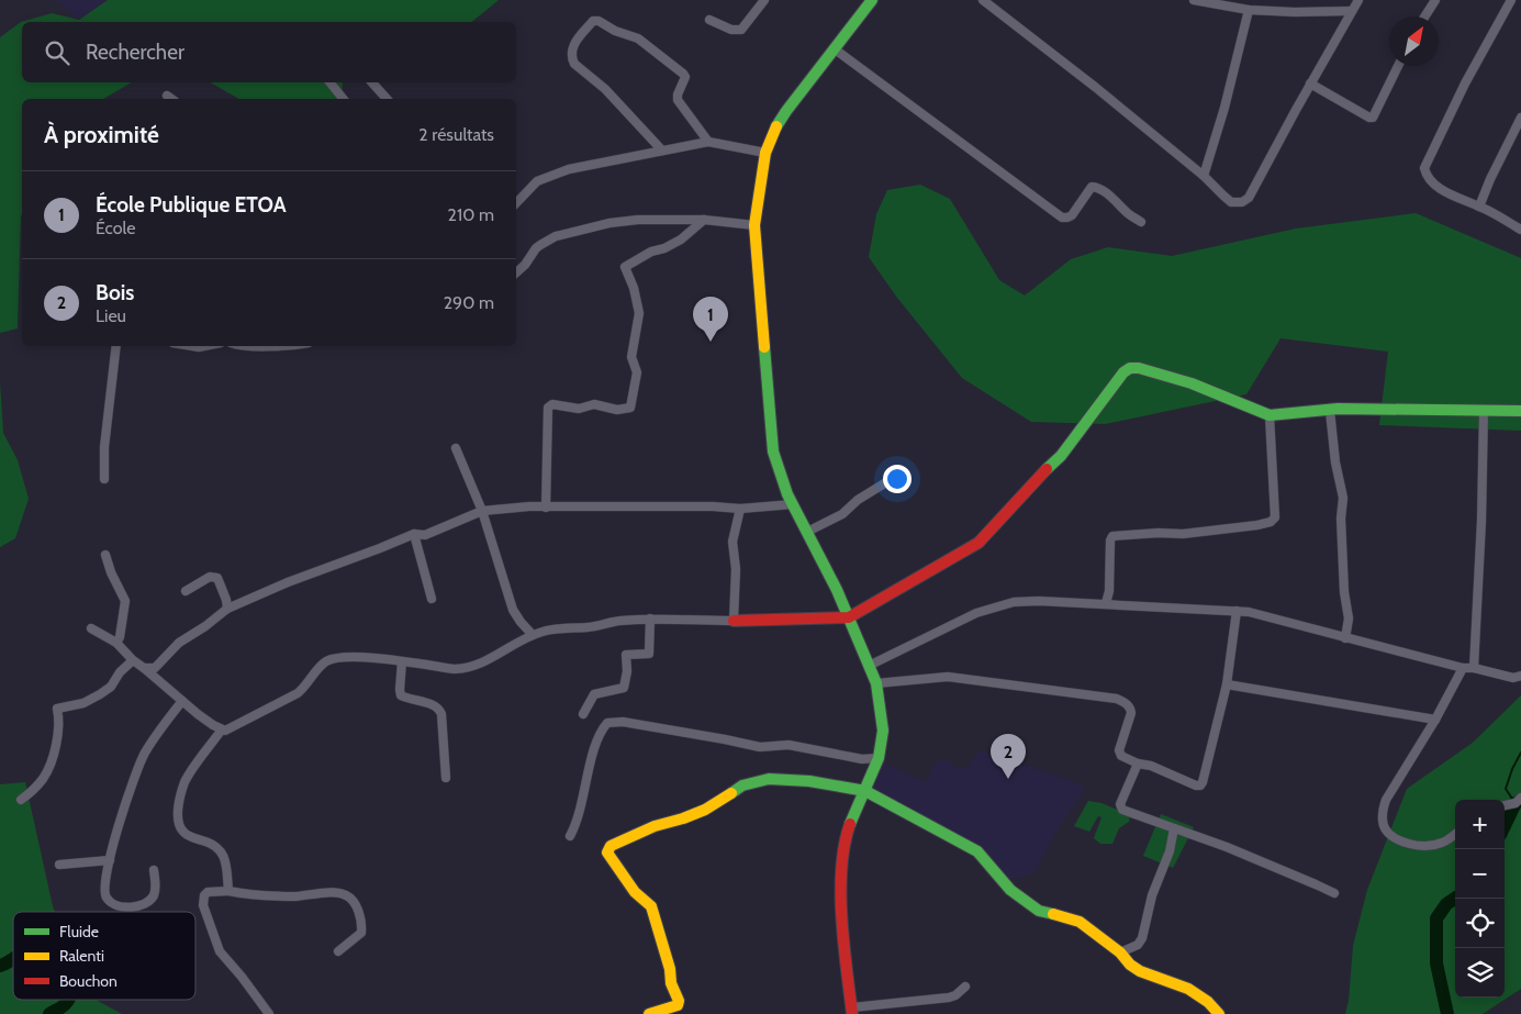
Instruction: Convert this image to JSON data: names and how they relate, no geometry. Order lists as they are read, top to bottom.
{
  "legend": ["Fluide", "Ralenti", "Bouchon"],
  "north": "top right",
  "page": {
    "search": "Rechercher",
    "heading": ["À proximité", "2 résultats"],
    "list": [
      {
        "mark": "1",
        "name": "École Publique ETOA",
        "note": "École",
        "value": "210 m"
      },
      {
        "mark": "2",
        "name": "Bois",
        "note": "Lieu",
        "value": "290 m"
      }
    ],
    "pins": ["1", "2"],
    "map_buttons": ["+", "−"]
  }
}
